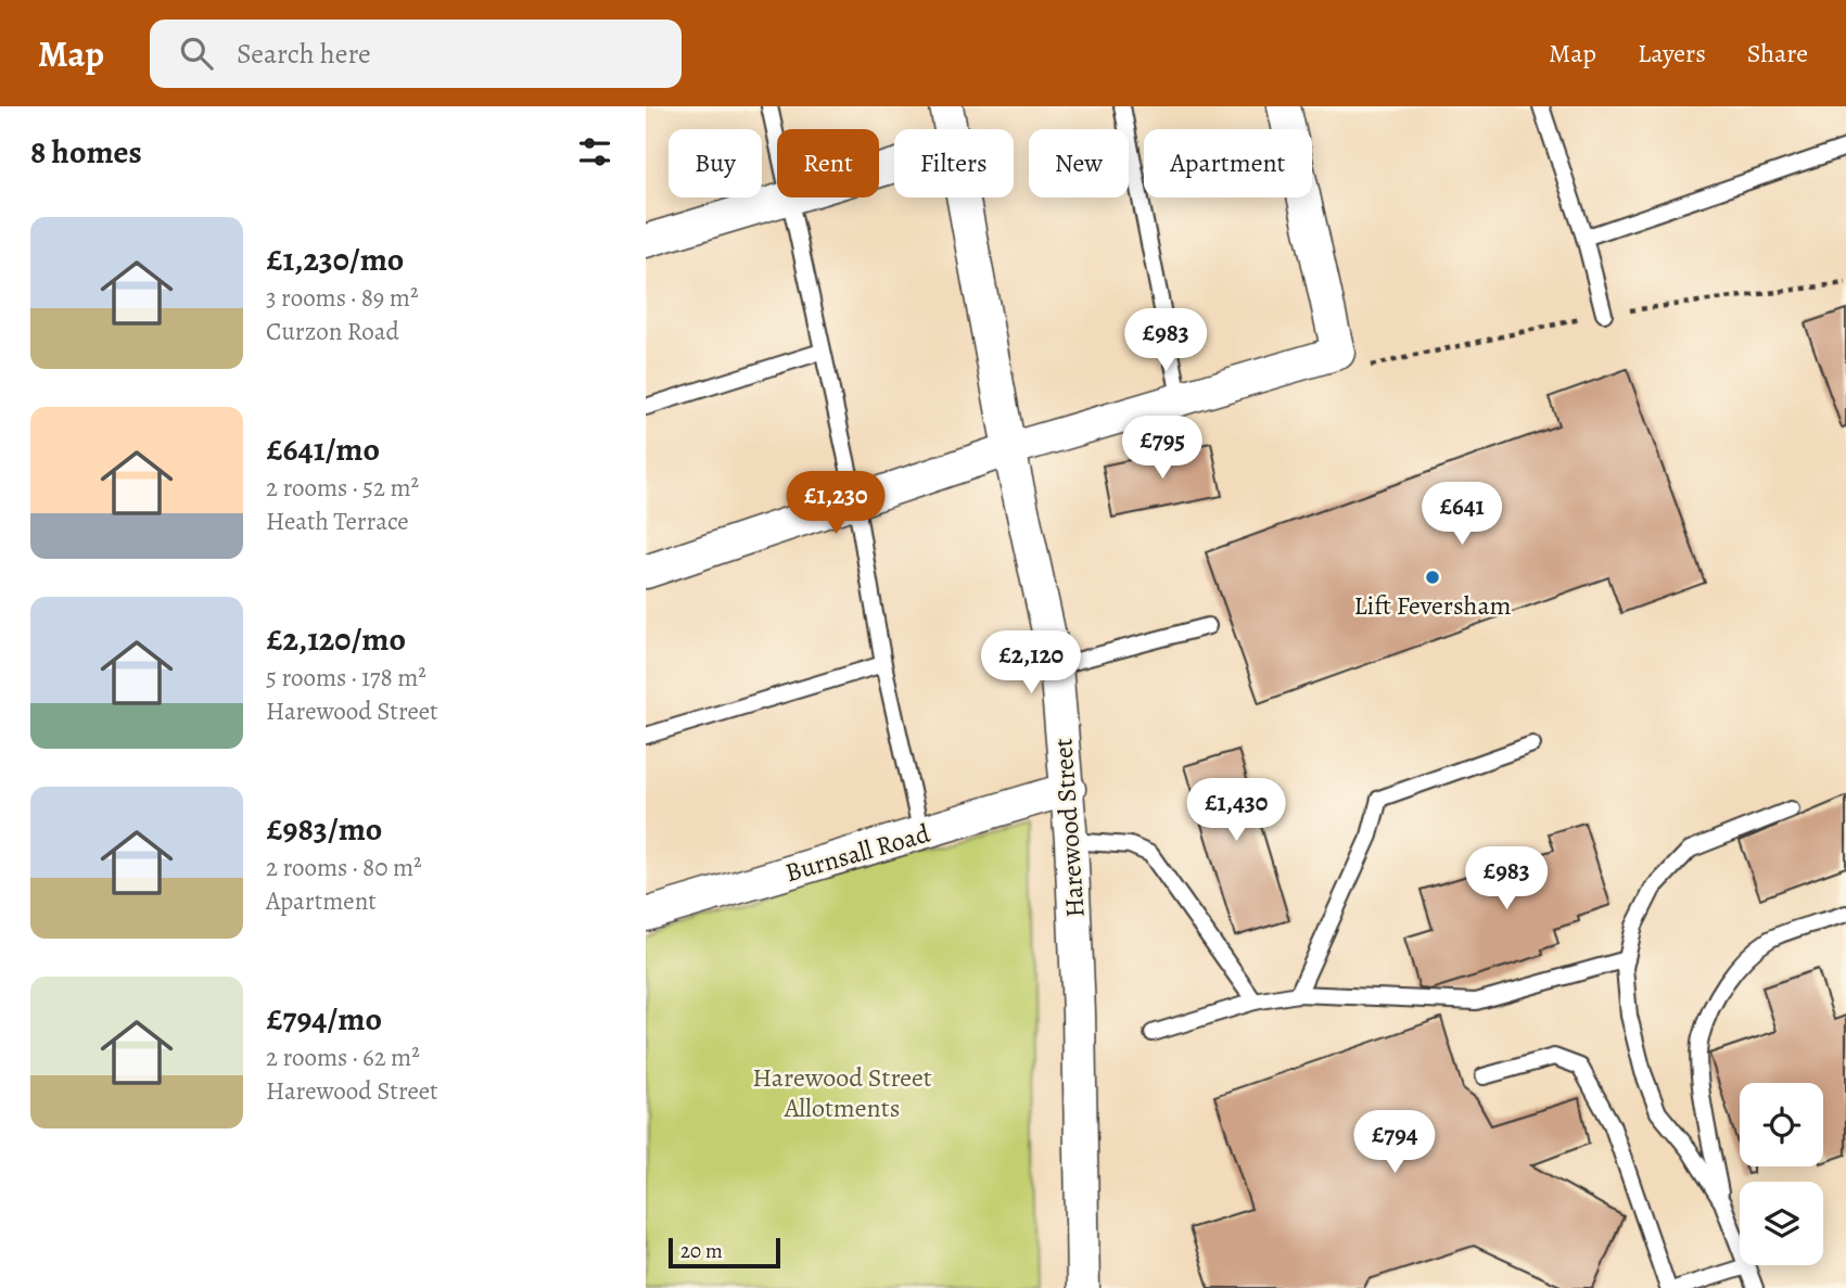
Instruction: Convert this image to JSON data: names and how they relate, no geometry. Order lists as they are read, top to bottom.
{
  "streets": {
    "street": ["Harewood Street", "Burnsall Road"]
  },
  "crossings": [
    ["Harewood Street", "Burnsall Road"]
  ],
  "parks": ["Harewood Street Allotments"],
  "places": ["Lift Feversham"],
  "scale_bar": "20 m",
  "page": {
    "header": "Map",
    "search": "Search here",
    "nav": ["Map", "Layers", "Share"],
    "heading": "8 homes",
    "chip": [
      "Buy",
      "Rent",
      "Filters",
      "New",
      "Apartment"
    ],
    "list": [
      {
        "name": "£1,230/mo",
        "note": "3 rooms · 89 m² · Curzon Road"
      },
      {
        "name": "£641/mo",
        "note": "2 rooms · 52 m² · Heath Terrace"
      },
      {
        "name": "£2,120/mo",
        "note": "5 rooms · 178 m² · Harewood Street"
      },
      {
        "name": "£983/mo",
        "note": "2 rooms · 80 m² · Apartment"
      },
      {
        "name": "£794/mo",
        "note": "2 rooms · 62 m² · Harewood Street"
      }
    ],
    "price": [
      "£983",
      "£795",
      "£1,230",
      "£641",
      "£2,120",
      "£1,430",
      "£983",
      "£794"
    ],
    "scale": "20 m"
  }
}
